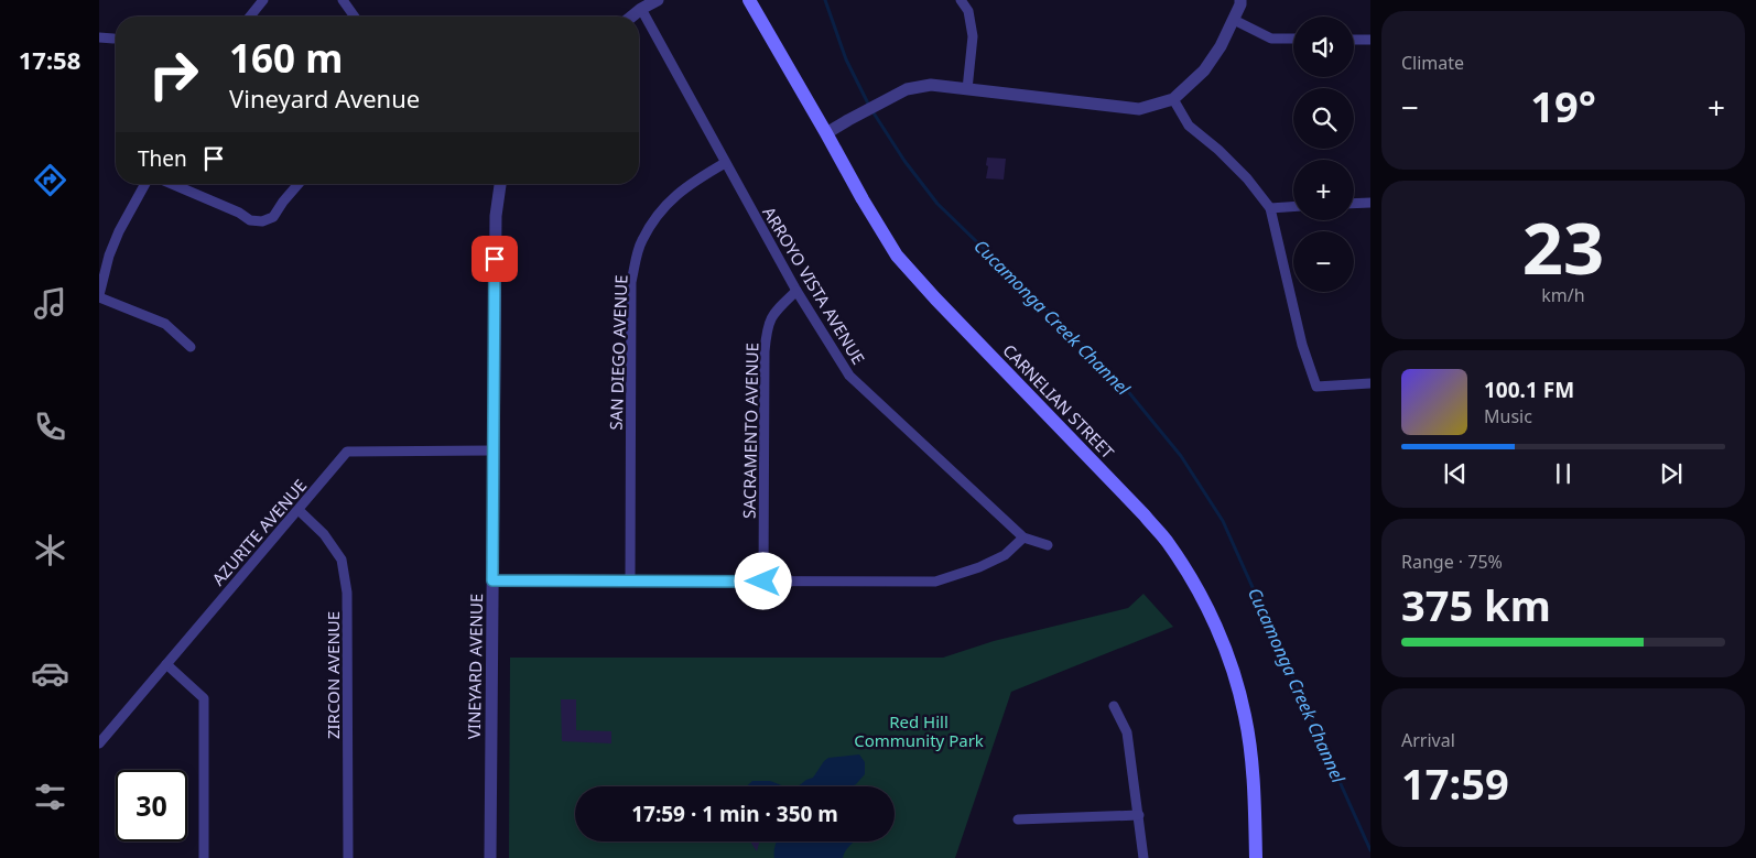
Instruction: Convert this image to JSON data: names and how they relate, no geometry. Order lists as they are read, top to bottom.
{
  "streets": {
    "main road": ["CARNELIAN STREET"],
    "street": [
      "ARROYO VISTA AVENUE",
      "SAN DIEGO AVENUE",
      "SACRAMENTO AVENUE",
      "AZURITE AVENUE",
      "VINEYARD AVENUE",
      "ZIRCON AVENUE"
    ]
  },
  "crossings": [
    ["ARROYO VISTA AVENUE", "SAN DIEGO AVENUE"],
    ["ARROYO VISTA AVENUE", "SACRAMENTO AVENUE"],
    ["AZURITE AVENUE", "VINEYARD AVENUE"],
    ["AZURITE AVENUE", "ZIRCON AVENUE"]
  ],
  "water": ["Cucamonga Creek Channel"],
  "parks": ["Red Hill Community Park"],
  "page": {
    "tabs": "17:58",
    "tile": [
      "Climate",
      ["23", "km/h"],
      ["Range · 75%", "375 km"],
      ["Arrival", "17:59"]
    ],
    "map_buttons": ["+", "−"],
    "turn": ["160 m", "Vineyard Avenue"],
    "heat": ["−", "19°", "+"],
    "then": "Then",
    "song": ["100.1 FM", "Music"],
    "limit": "30",
    "trip": "17:59 · 1 min · 350 m"
  }
}
